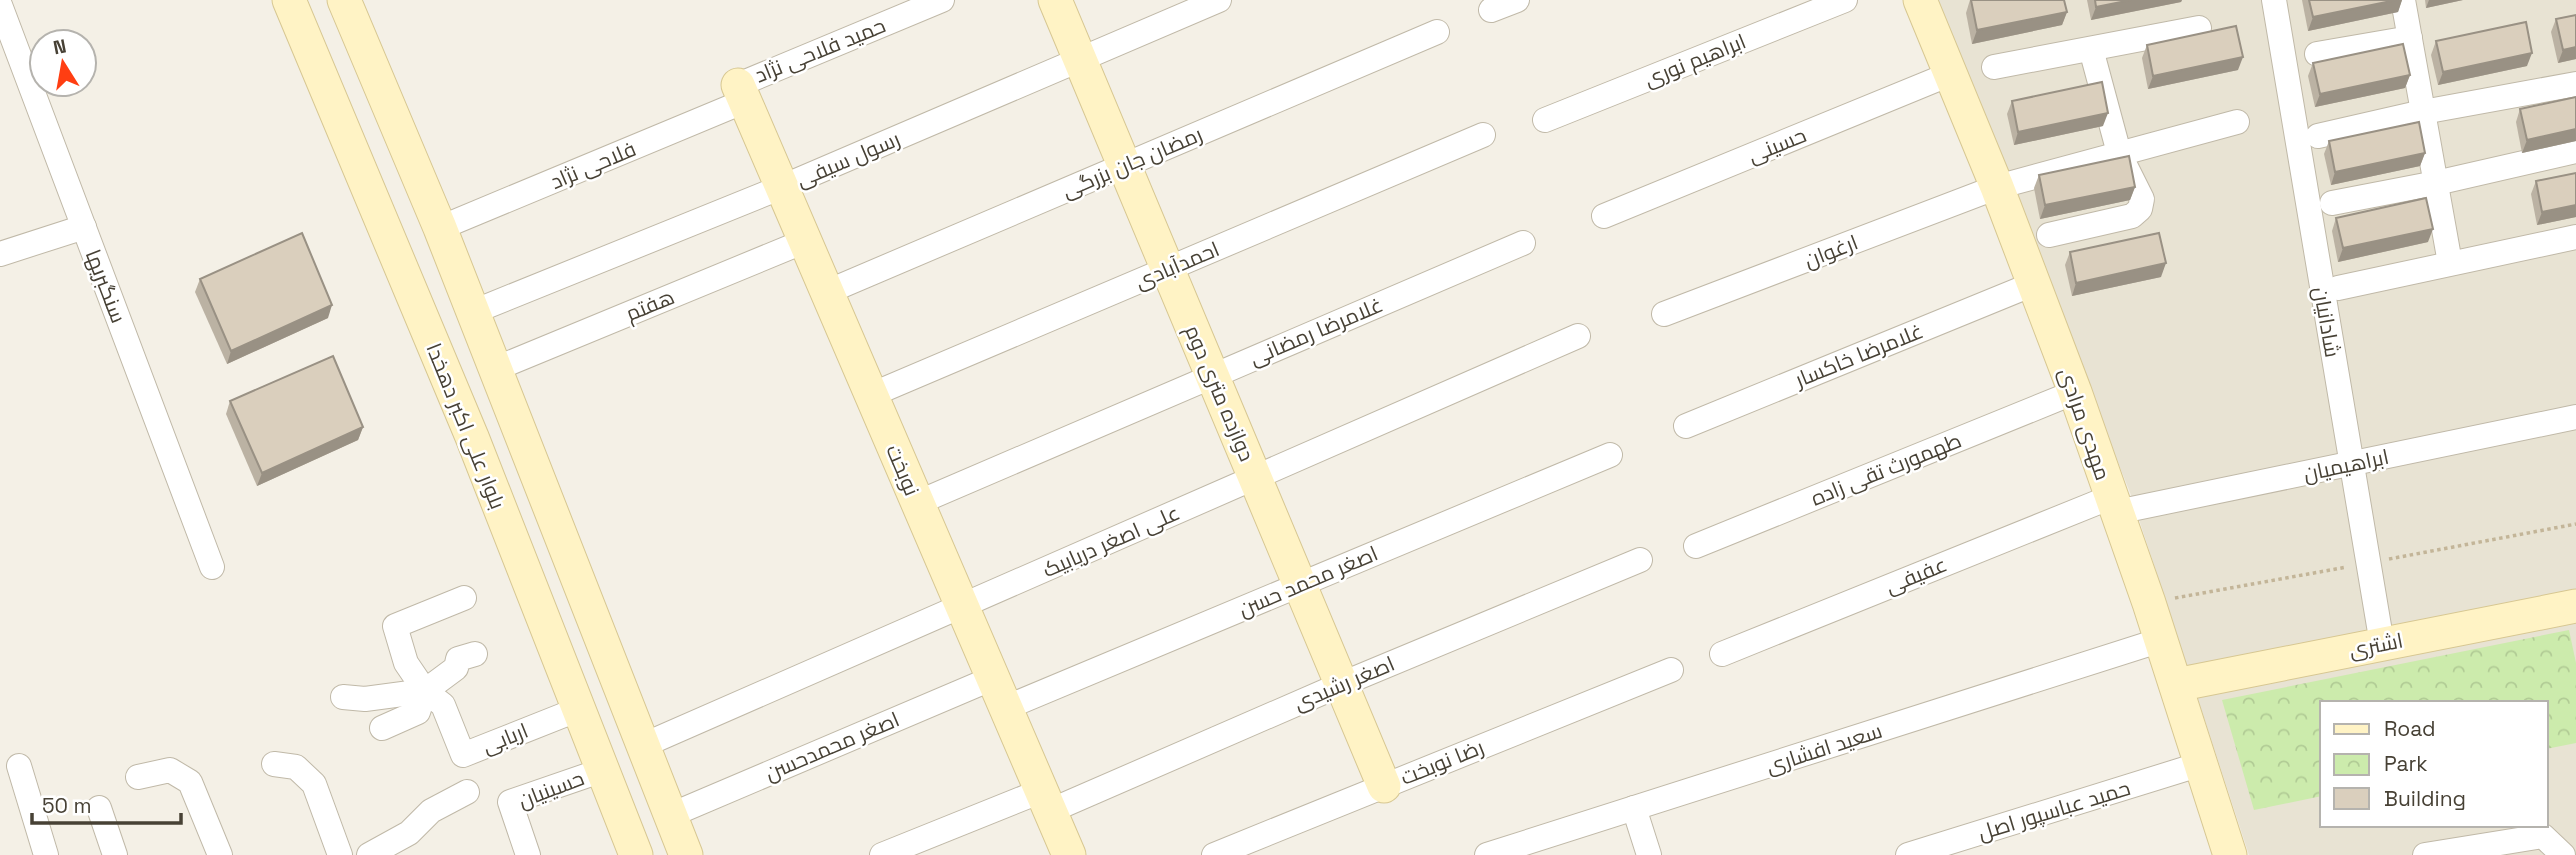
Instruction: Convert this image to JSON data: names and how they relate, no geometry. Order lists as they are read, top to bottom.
{
  "streets": {
    "street": [
      "حمید فلاحی نژاد",
      "ابراهیم نوری",
      "حسینی",
      "رسول سیفی",
      "رمضان جان بزرگی",
      "فلاحی نژاد",
      "ارغوان",
      "احمدآبادی",
      "سنگبریها",
      "هفتم",
      "شادانیان",
      "غلامرضا رمضانی",
      "غلامرضا خاکسار",
      "دوازده متری دوم",
      "مهدی مرادی",
      "بلوار علی اکبر دهخدا",
      "ابراهیمیان",
      "طهمورث تقی زاده",
      "نوبخت",
      "علی اصغر دریابیک",
      "عفیفی",
      "اصغر محمد حسن",
      "اشتری",
      "اصغر رشیدی",
      "اربابی",
      "اصغر محمدحسن",
      "سعید افشاری",
      "رضا نوبخت",
      "حسینیان",
      "حمید عباسپور اصل"
    ]
  },
  "crossings": [
    ["حمید فلاحی نژاد", "فلاحی نژاد"],
    ["حمید فلاحی نژاد", "نوبخت"],
    ["حسینی", "مهدی مرادی"],
    ["رسول سیفی", "دوازده متری دوم"],
    ["رسول سیفی", "نوبخت"],
    ["رمضان جان بزرگی", "دوازده متری دوم"],
    ["رمضان جان بزرگی", "نوبخت"],
    ["فلاحی نژاد", "نوبخت"],
    ["ارغوان", "مهدی مرادی"],
    ["احمدآبادی", "دوازده متری دوم"],
    ["احمدآبادی", "نوبخت"],
    ["هفتم", "نوبخت"],
    ["شادانیان", "ابراهیمیان"],
    ["شادانیان", "اشتری"],
    ["غلامرضا رمضانی", "دوازده متری دوم"],
    ["غلامرضا رمضانی", "نوبخت"],
    ["غلامرضا خاکسار", "مهدی مرادی"],
    ["دوازده متری دوم", "علی اصغر دریابیک"],
    ["دوازده متری دوم", "اصغر محمد حسن"],
    ["دوازده متری دوم", "اصغر رشیدی"],
    ["دوازده متری دوم", "رضا نوبخت"],
    ["مهدی مرادی", "ابراهیمیان"],
    ["مهدی مرادی", "طهمورث تقی زاده"],
    ["مهدی مرادی", "عفیفی"],
    ["مهدی مرادی", "اشتری"],
    ["مهدی مرادی", "سعید افشاری"],
    ["مهدی مرادی", "حمید عباسپور اصل"],
    ["بلوار علی اکبر دهخدا", "اربابی"],
    ["بلوار علی اکبر دهخدا", "حسینیان"],
    ["ابراهیمیان", "عفیفی"],
    ["نوبخت", "علی اصغر دریابیک"],
    ["نوبخت", "اصغر محمد حسن"],
    ["نوبخت", "اصغر رشیدی"],
    ["نوبخت", "اصغر محمدحسن"]
  ],
  "legend": ["Road", "Park", "Building"],
  "scale_bar": "50 m",
  "north": "top"
}
